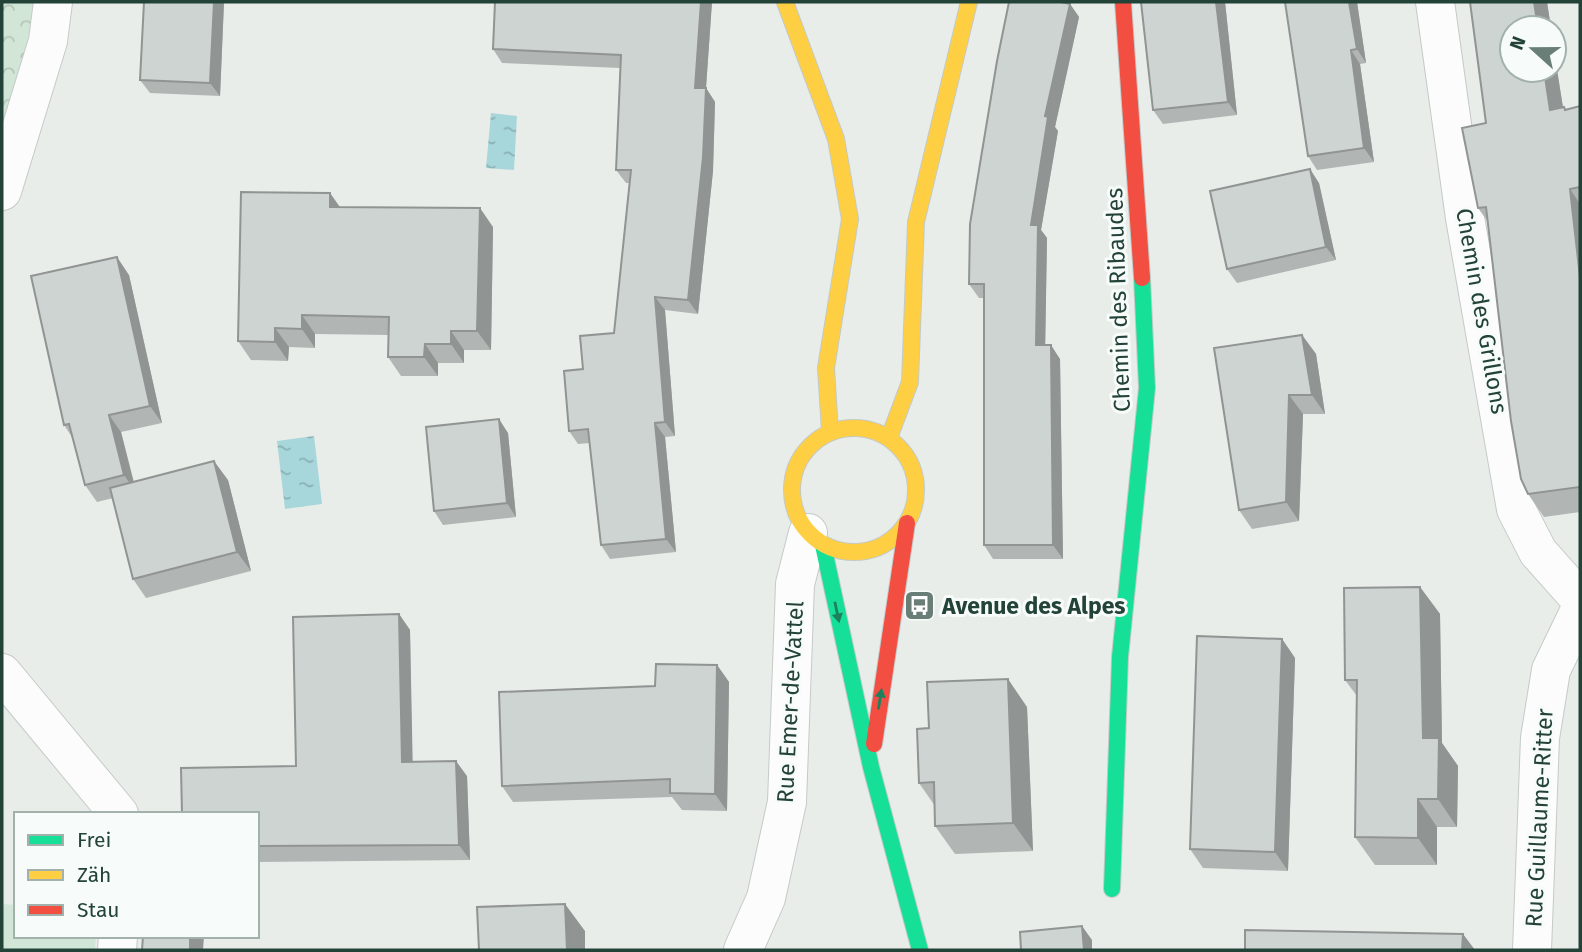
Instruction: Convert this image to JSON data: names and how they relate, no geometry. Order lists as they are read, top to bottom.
{
  "streets": {
    "main road": ["Chemin des Ribaudes"],
    "street": ["Chemin des Grillons", "Rue Emer-de-Vattel", "Rue Guillaume-Ritter"]
  },
  "places": {
    "bus stop": ["Avenue des Alpes"]
  },
  "legend": ["Frei", "Zäh", "Stau"],
  "north": "left"
}
